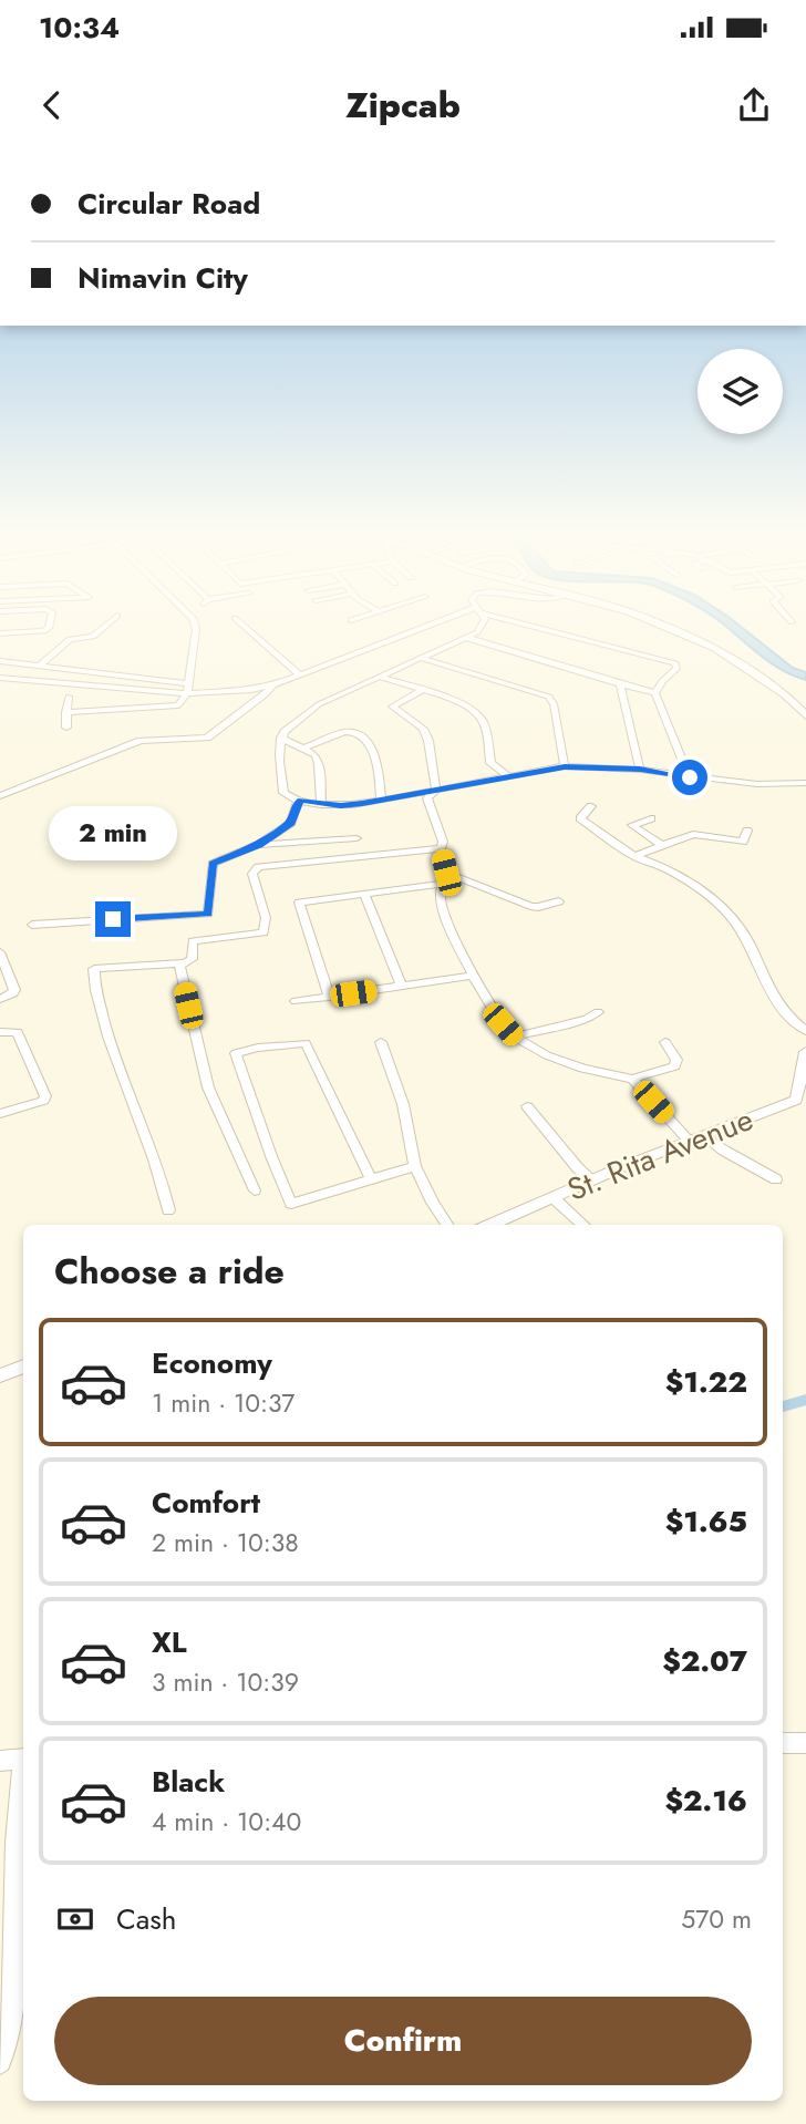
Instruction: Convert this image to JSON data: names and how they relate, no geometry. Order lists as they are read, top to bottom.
{
  "streets": {
    "street": ["St. Rita Avenue"]
  },
  "page": {
    "status": "10:34",
    "header": "Zipcab",
    "banner": ["Circular Road", "Nimavin City"],
    "bubble": "2 min",
    "heading": "Choose a ride",
    "list": [
      {
        "name": "Economy",
        "note": "1 min · 10:37",
        "value": "$1.22"
      },
      {
        "name": "Comfort",
        "note": "2 min · 10:38",
        "value": "$1.65"
      },
      {
        "name": "XL",
        "note": "3 min · 10:39",
        "value": "$2.07"
      },
      {
        "name": "Black",
        "note": "4 min · 10:40",
        "value": "$2.16"
      }
    ],
    "pay": ["Cash", "570 m"],
    "buttons": "Confirm"
  }
}
